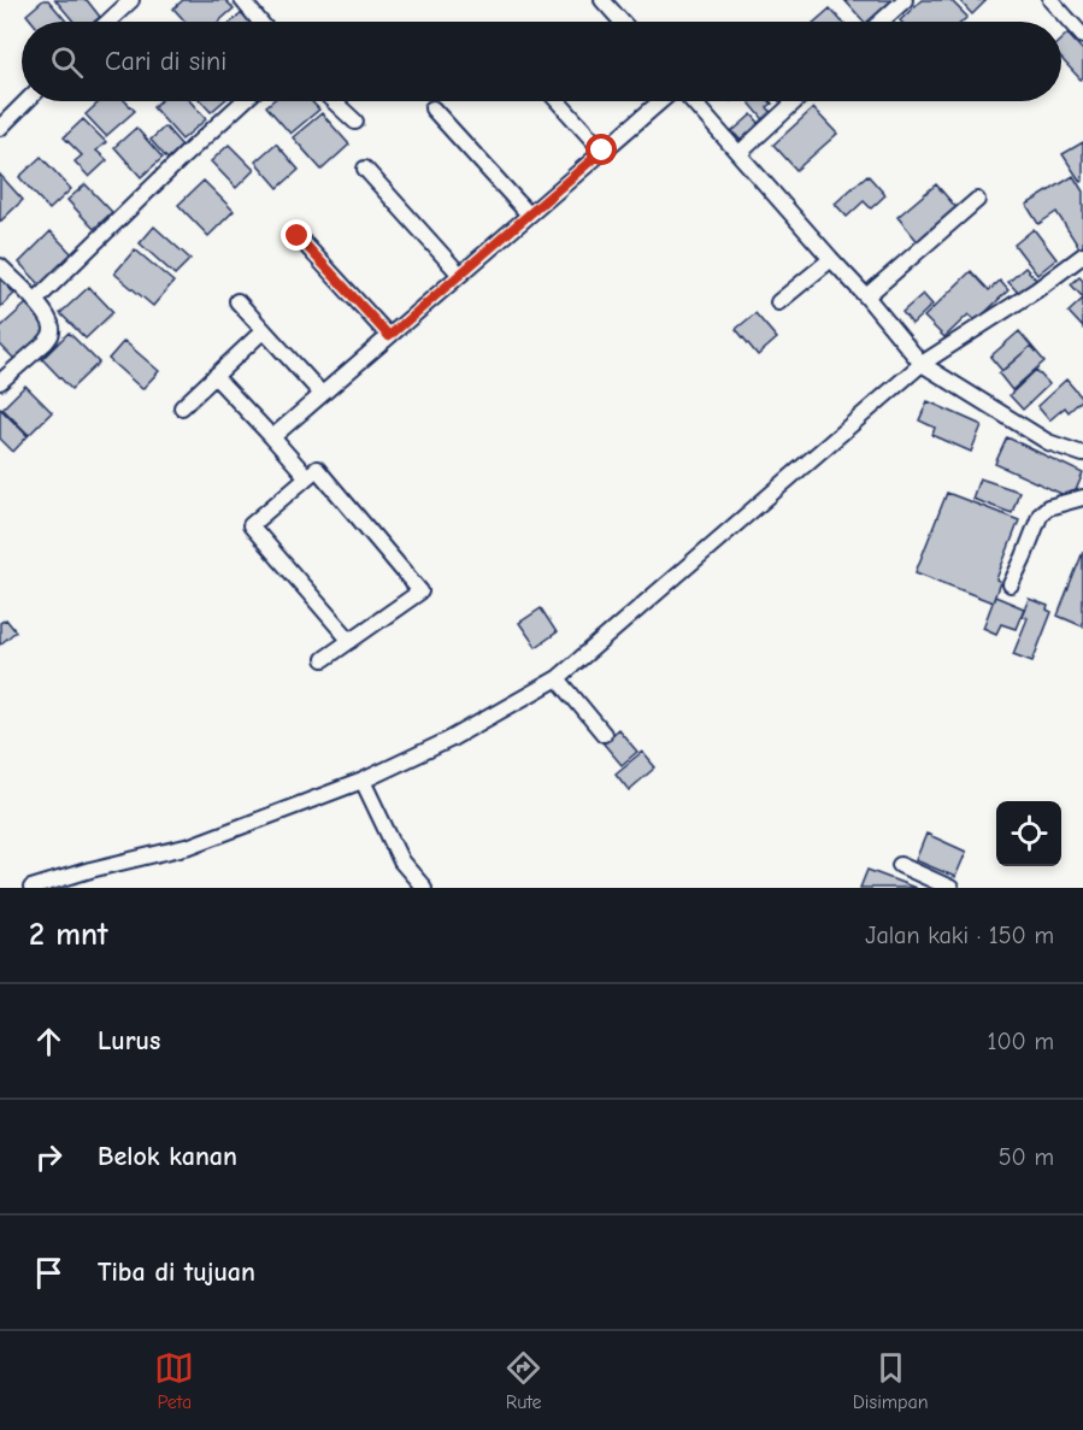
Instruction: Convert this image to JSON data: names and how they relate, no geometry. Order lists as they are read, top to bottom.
{
  "page": {
    "search": "Cari di sini",
    "heading": ["2 mnt", "Jalan kaki · 150 m"],
    "list": [
      ["Lurus", "100 m"],
      ["Belok kanan", "50 m"],
      "Tiba di tujuan"
    ],
    "nav": ["Peta", "Rute", "Disimpan"]
  }
}
